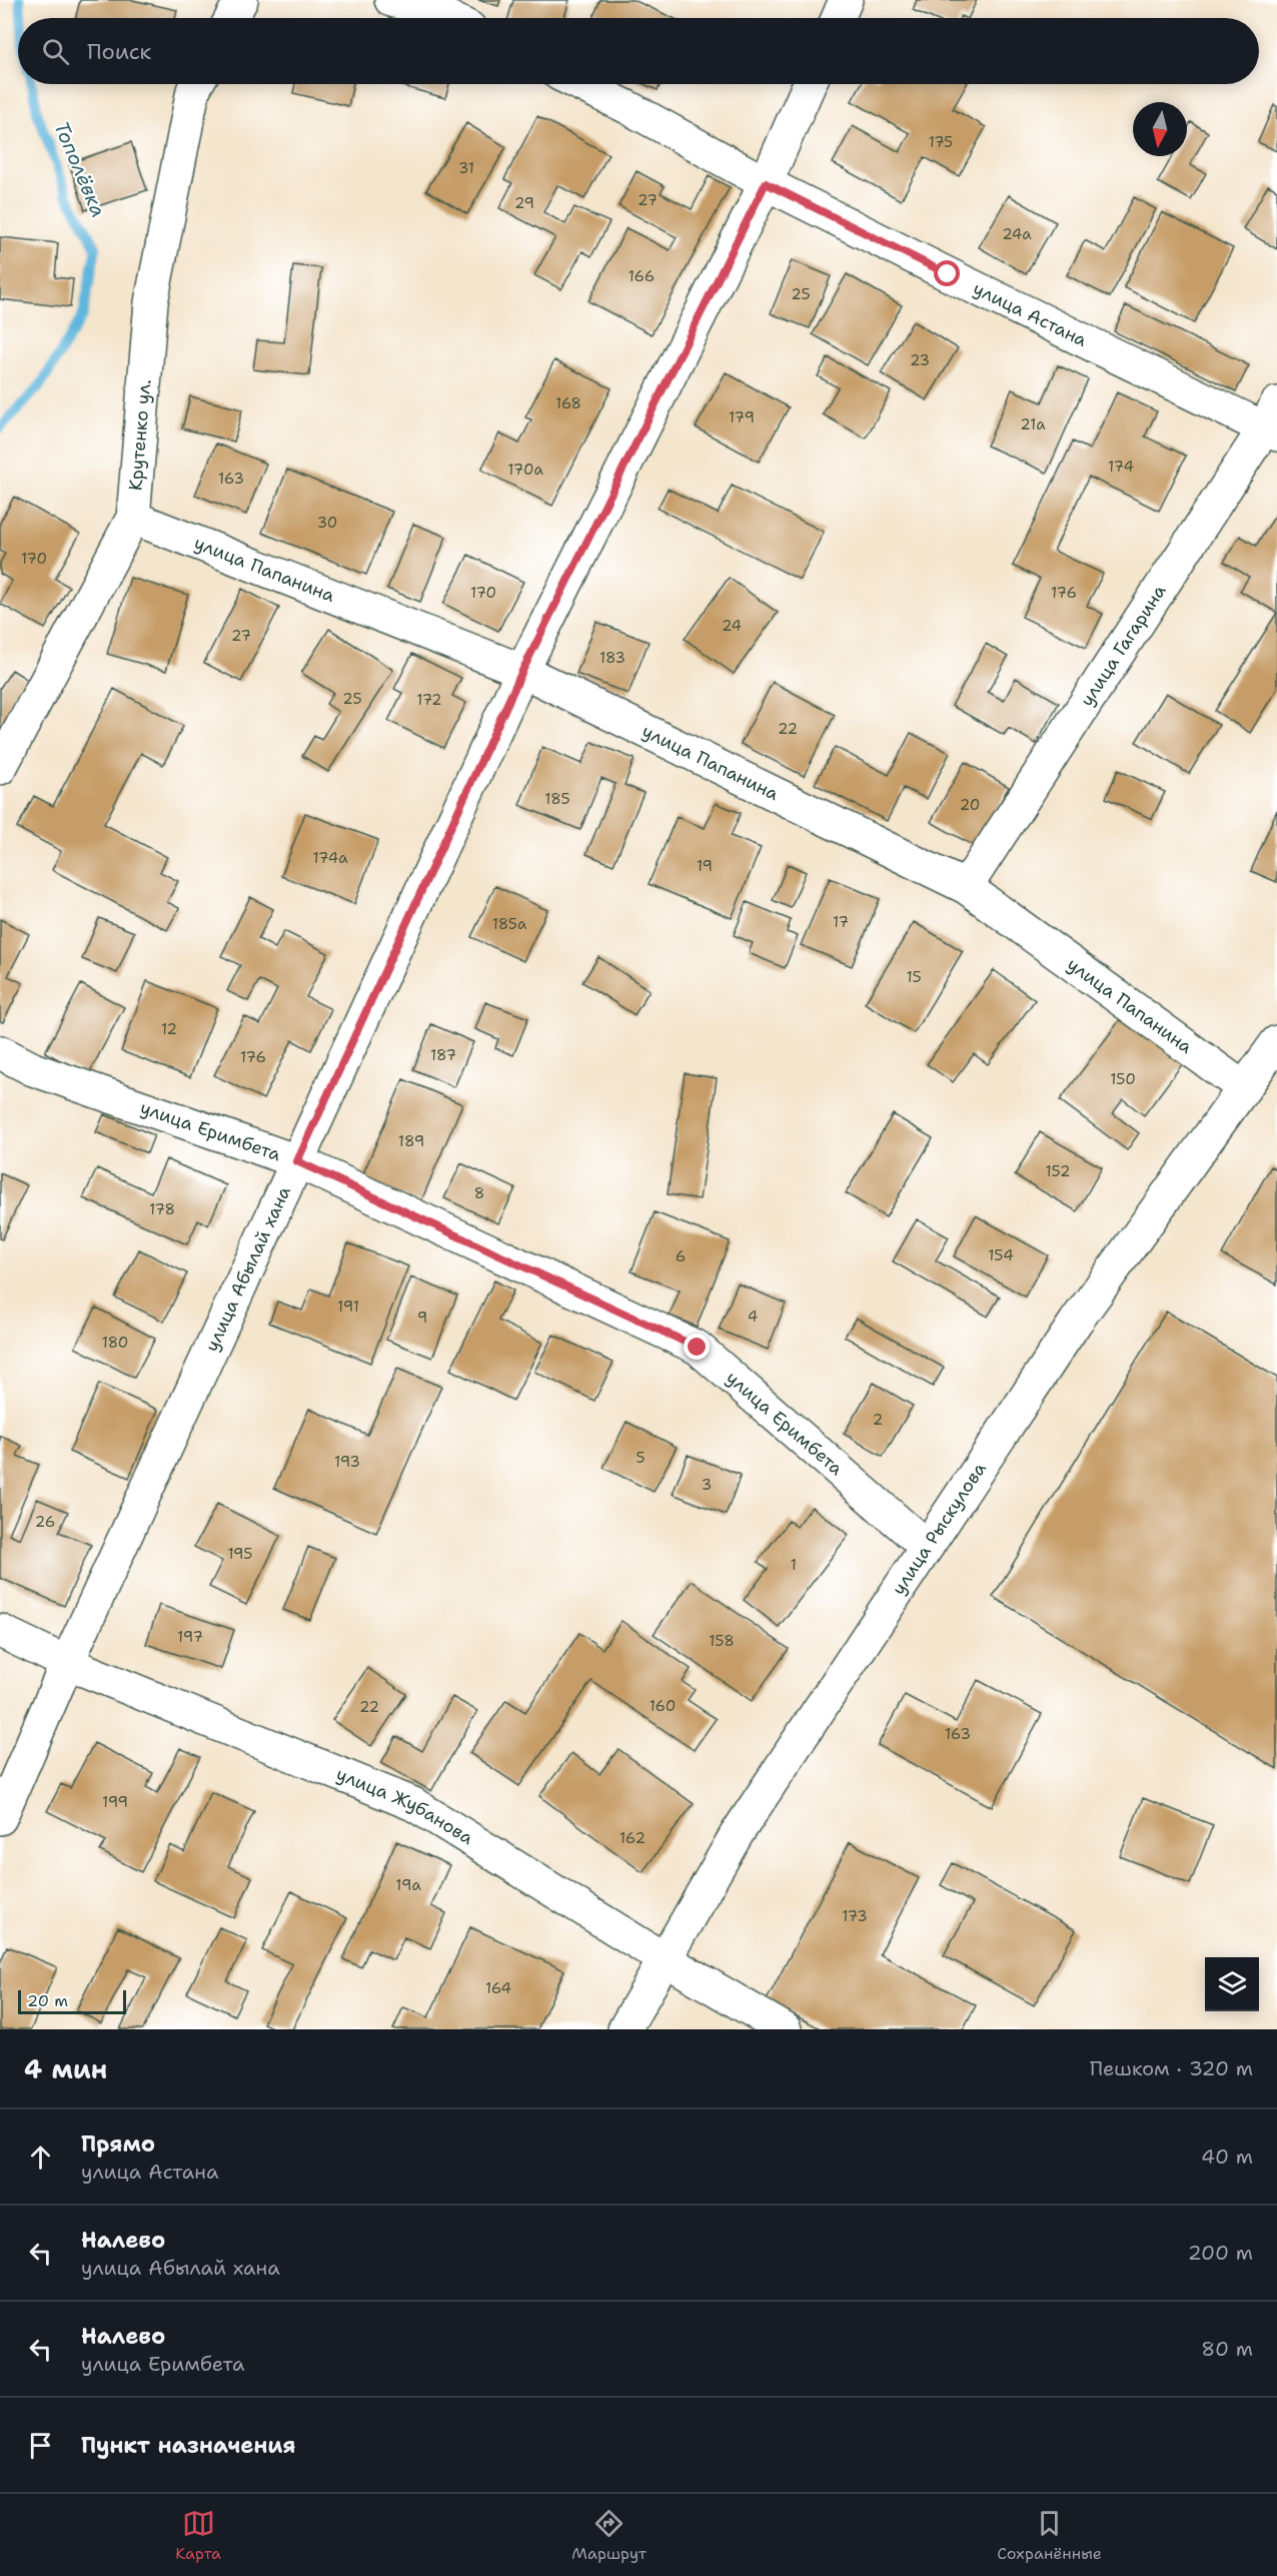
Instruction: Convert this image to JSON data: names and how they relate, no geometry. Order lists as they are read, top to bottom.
{
  "streets": {
    "street": [
      "улица Астана",
      "Крутенко ул.",
      "улица Папанина",
      "улица Гагарина",
      "улица Еримбета",
      "улица Абылай хана",
      "улица Рыскулова",
      "улица Жубанова"
    ]
  },
  "crossings": [
    ["улица Астана", "улица Гагарина"],
    ["улица Астана", "улица Абылай хана"],
    ["Крутенко ул.", "улица Папанина"],
    ["улица Папанина", "улица Гагарина"],
    ["улица Папанина", "улица Абылай хана"],
    ["улица Папанина", "улица Рыскулова"],
    ["улица Еримбета", "улица Абылай хана"],
    ["улица Еримбета", "улица Рыскулова"],
    ["улица Абылай хана", "улица Жубанова"],
    ["улица Рыскулова", "улица Жубанова"]
  ],
  "water": ["Тополёвка"],
  "house_numbers": [
    "175",
    "31",
    "27",
    "29",
    "24а",
    "166",
    "25",
    "23",
    "168",
    "179",
    "21а",
    "174",
    "170а",
    "163",
    "30",
    "170",
    "170",
    "176",
    "24",
    "27",
    "183",
    "25",
    "172",
    "22",
    "185",
    "20",
    "174а",
    "19",
    "17",
    "185а",
    "15",
    "12",
    "187",
    "176",
    "150",
    "189",
    "152",
    "8",
    "178",
    "154",
    "6",
    "191",
    "4",
    "9",
    "180",
    "2",
    "5",
    "193",
    "3",
    "26",
    "195",
    "1",
    "197",
    "158",
    "160",
    "22",
    "163",
    "199",
    "162",
    "19а",
    "173",
    "164"
  ],
  "scale_bar": "20 m",
  "north": "bottom",
  "page": {
    "search": "Поиск",
    "scale": "20 m",
    "heading": ["4 мин", "Пешком · 320 m"],
    "list": [
      ["Прямо", "улица Астана", "40 m"],
      ["Налево", "улица Абылай хана", "200 m"],
      ["Налево", "улица Еримбета", "80 m"],
      "Пункт назначения"
    ],
    "nav": ["Карта", "Маршрут", "Сохранённые"]
  }
}
